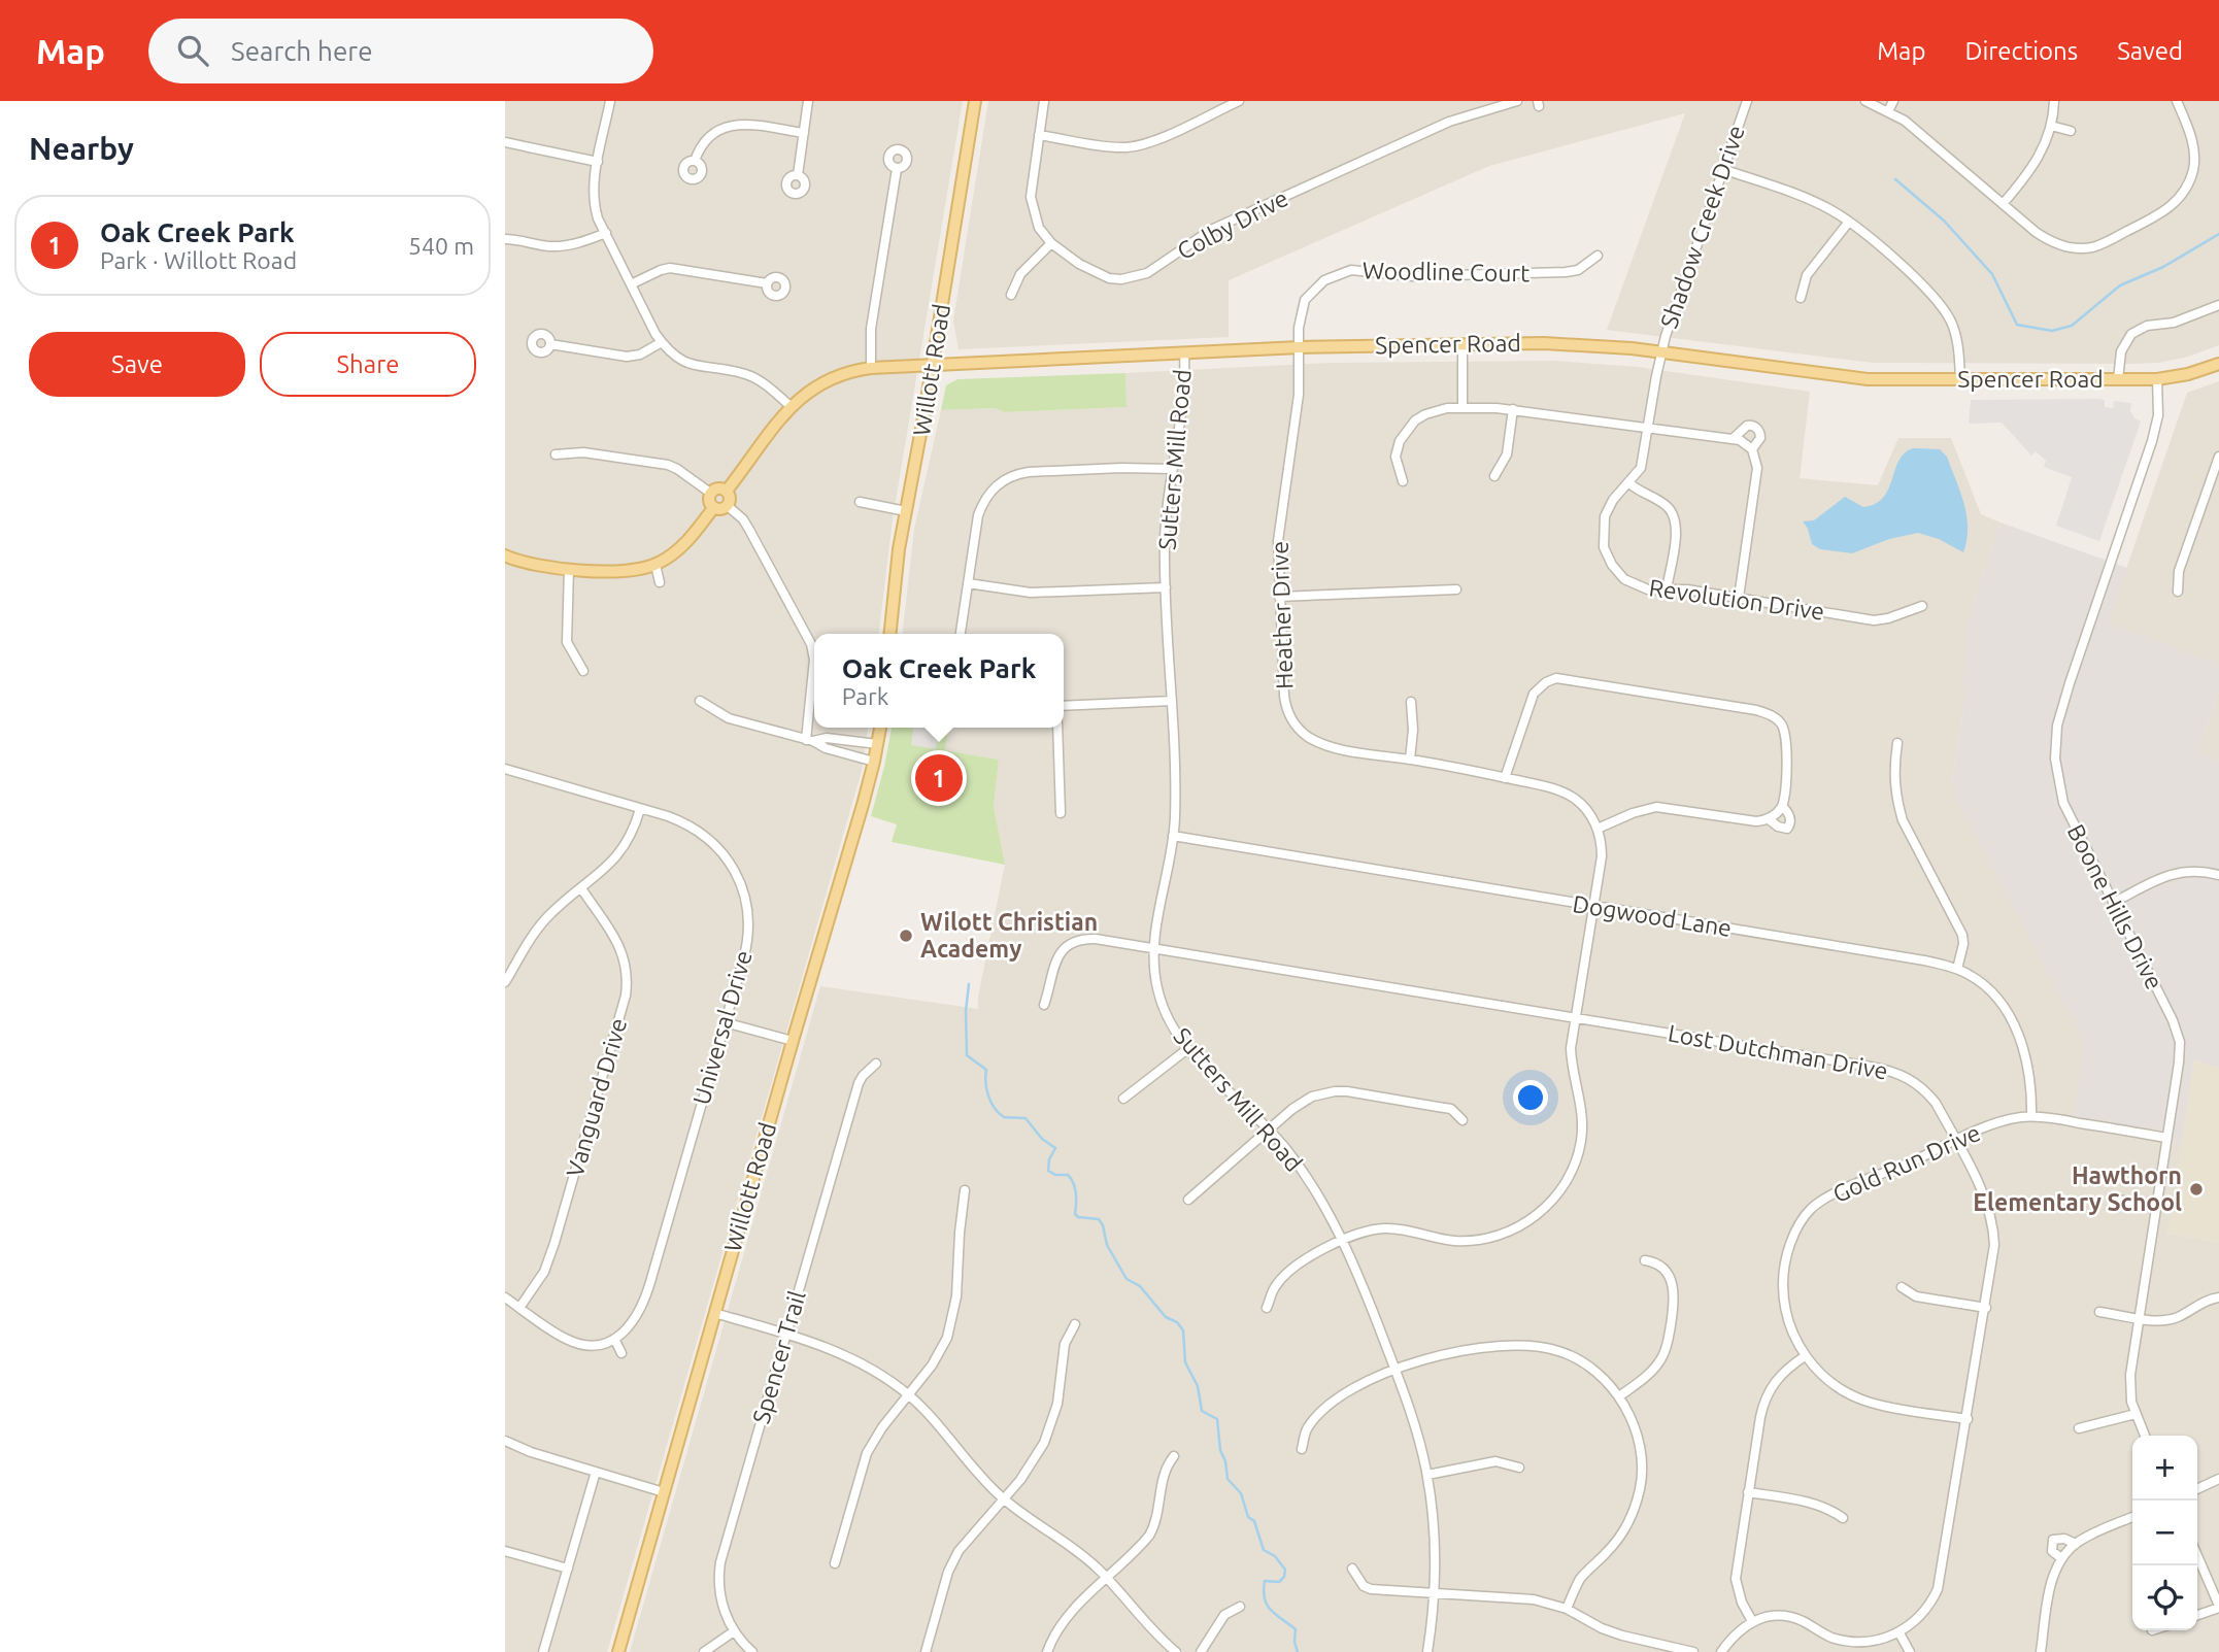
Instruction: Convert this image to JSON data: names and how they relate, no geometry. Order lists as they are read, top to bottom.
{
  "streets": {
    "main road": ["Spencer Road", "Willott Road"],
    "street": [
      "Colby Drive",
      "Shadow Creek Drive",
      "Woodline Court",
      "Sutters Mill Road",
      "Revolution Drive",
      "Heather Drive",
      "Boone Hills Drive",
      "Dogwood Lane",
      "Universal Drive",
      "Lost Dutchman Drive",
      "Vanguard Drive",
      "Gold Run Drive",
      "Spencer Trail"
    ]
  },
  "crossings": [
    ["Shadow Creek Drive", "Spencer Road"],
    ["Shadow Creek Drive", "Revolution Drive"],
    ["Woodline Court", "Spencer Road"],
    ["Woodline Court", "Heather Drive"],
    ["Spencer Road", "Willott Road"],
    ["Spencer Road", "Sutters Mill Road"],
    ["Spencer Road", "Revolution Drive"],
    ["Spencer Road", "Heather Drive"],
    ["Spencer Road", "Boone Hills Drive"],
    ["Sutters Mill Road", "Dogwood Lane"],
    ["Sutters Mill Road", "Lost Dutchman Drive"],
    ["Boone Hills Drive", "Gold Run Drive"],
    ["Dogwood Lane", "Gold Run Drive"],
    ["Lost Dutchman Drive", "Gold Run Drive"]
  ],
  "places": ["Wilott Christian Academy", "Hawthorn Elementary School"],
  "page": {
    "header": "Map",
    "search": "Search here",
    "nav": ["Map", "Directions", "Saved"],
    "heading": "Nearby",
    "list": [
      {
        "mark": "1",
        "name": "Oak Creek Park",
        "note": "Park · Willott Road",
        "value": "540 m"
      }
    ],
    "buttons": ["Save", "Share"],
    "popup": ["Oak Creek Park", "Park"],
    "pins": "1",
    "map_buttons": ["+", "−"]
  }
}
